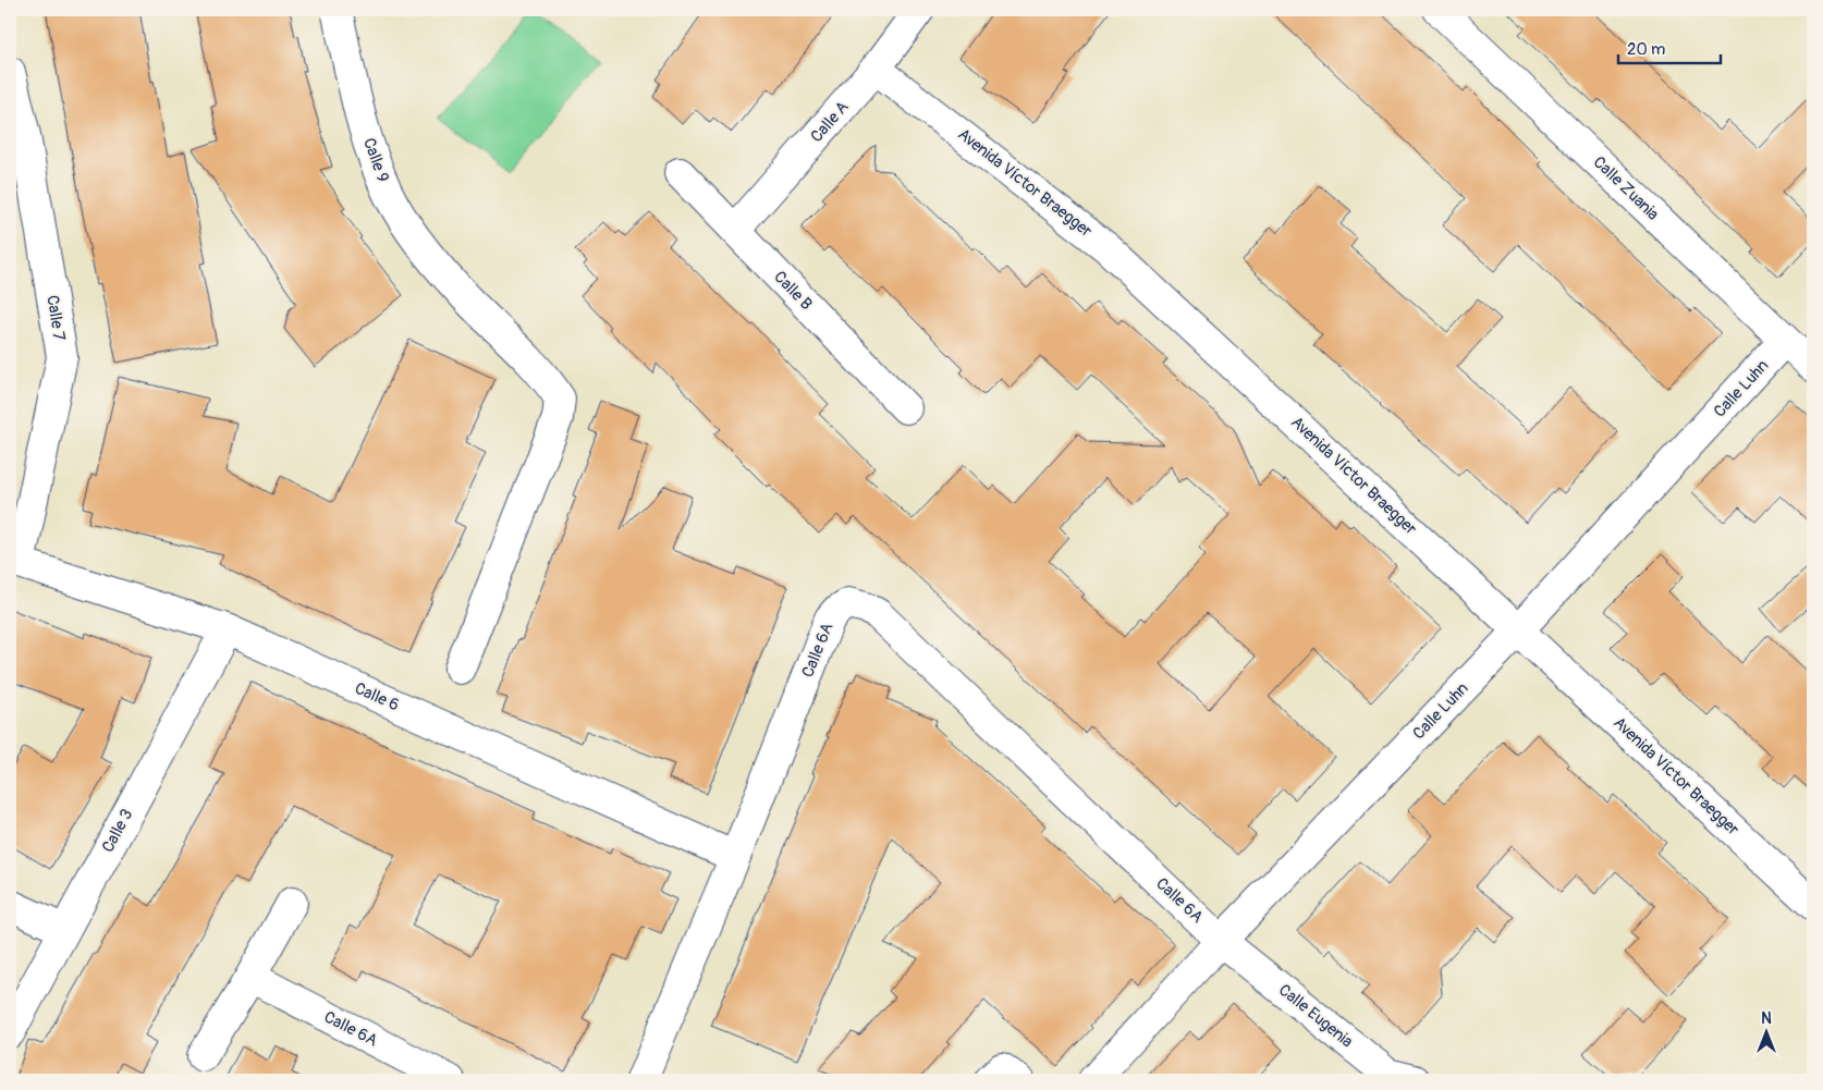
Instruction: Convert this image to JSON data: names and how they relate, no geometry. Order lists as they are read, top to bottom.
{
  "streets": {
    "street": [
      "Calle A",
      "Calle 9",
      "Avenida Víctor Braegger",
      "Calle Zuania",
      "Calle B",
      "Calle 7",
      "Calle Luhn",
      "Calle 6A",
      "Calle 6",
      "Calle 3",
      "Calle Eugenia"
    ]
  },
  "crossings": [
    ["Calle A", "Avenida Víctor Braegger"],
    ["Calle A", "Calle B"],
    ["Avenida Víctor Braegger", "Calle Luhn"],
    ["Calle Zuania", "Calle Luhn"],
    ["Calle 7", "Calle 6"],
    ["Calle Luhn", "Calle 6A"],
    ["Calle Luhn", "Calle Eugenia"],
    ["Calle 6A", "Calle 6"],
    ["Calle 6A", "Calle Eugenia"],
    ["Calle 6", "Calle 3"]
  ],
  "scale_bar": "20 m",
  "north": "top"
}
